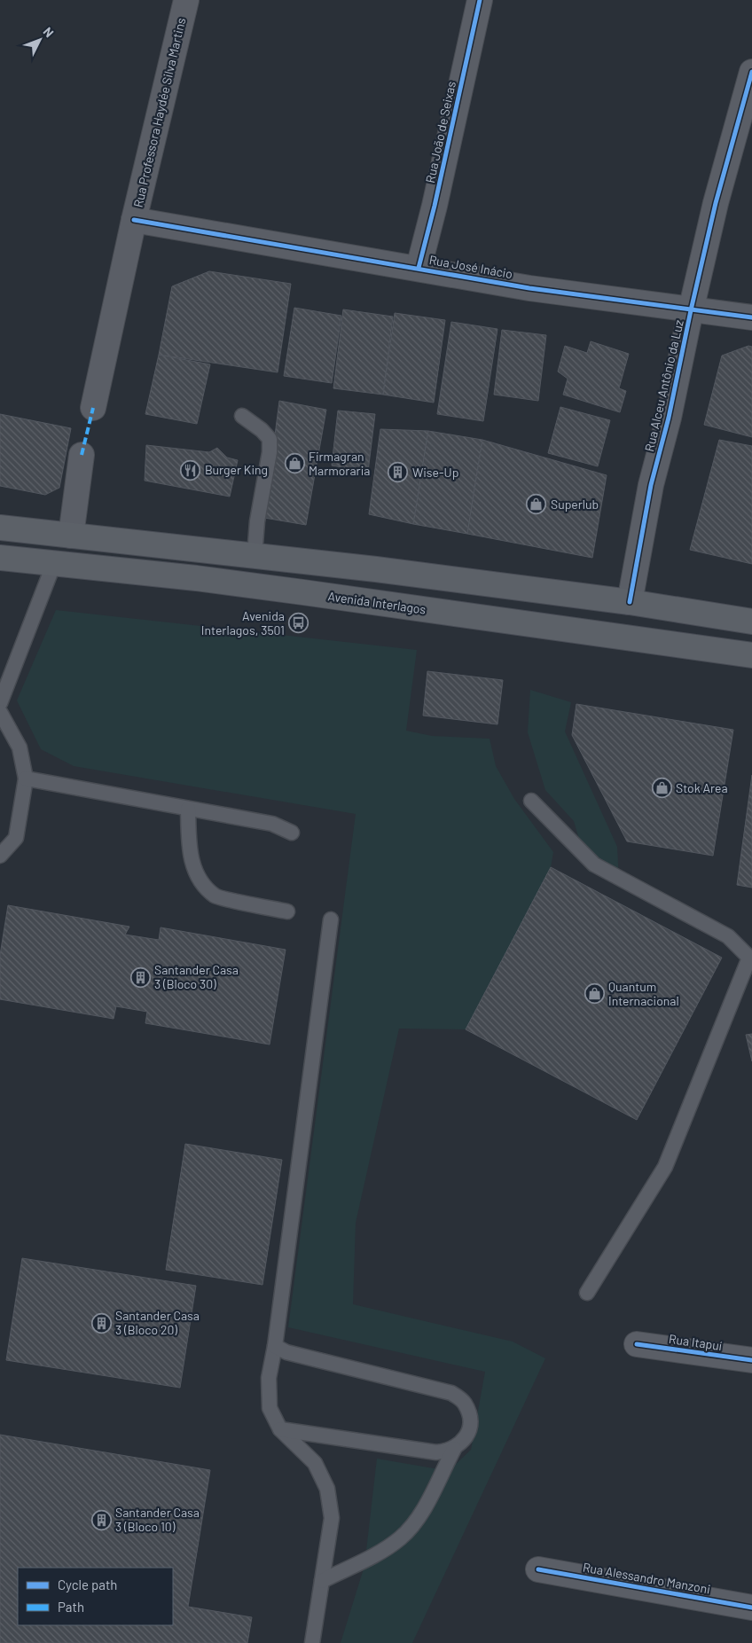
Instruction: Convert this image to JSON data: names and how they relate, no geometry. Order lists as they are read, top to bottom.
{
  "streets": {
    "main road": ["Avenida Interlagos"],
    "street": [
      "Rua Professora Haydée Silva Martins",
      "Rua João de Seixas",
      "Rua José Inácio",
      "Rua Alceu Antônio da Luz",
      "Rua Itapuí",
      "Rua Alessandro Manzoni"
    ]
  },
  "crossings": [
    ["Rua Professora Haydée Silva Martins", "Rua José Inácio"],
    ["Rua João de Seixas", "Rua José Inácio"],
    ["Rua José Inácio", "Rua Alceu Antônio da Luz"]
  ],
  "places": {
    "shop": [
      "Firmagran Marmoraria",
      "Superlub",
      "Stok Area",
      "Quantum Internacional"
    ],
    "restaurant": ["Burger King"],
    "building": [
      "Wise-Up",
      "Santander Casa 3 (Bloco 30)",
      "Santander Casa 3 (Bloco 20)",
      "Santander Casa 3 (Bloco 10)"
    ],
    "bus stop": ["Avenida Interlagos, 3501"]
  },
  "legend": ["Cycle path", "Path"],
  "north": "top right"
}
